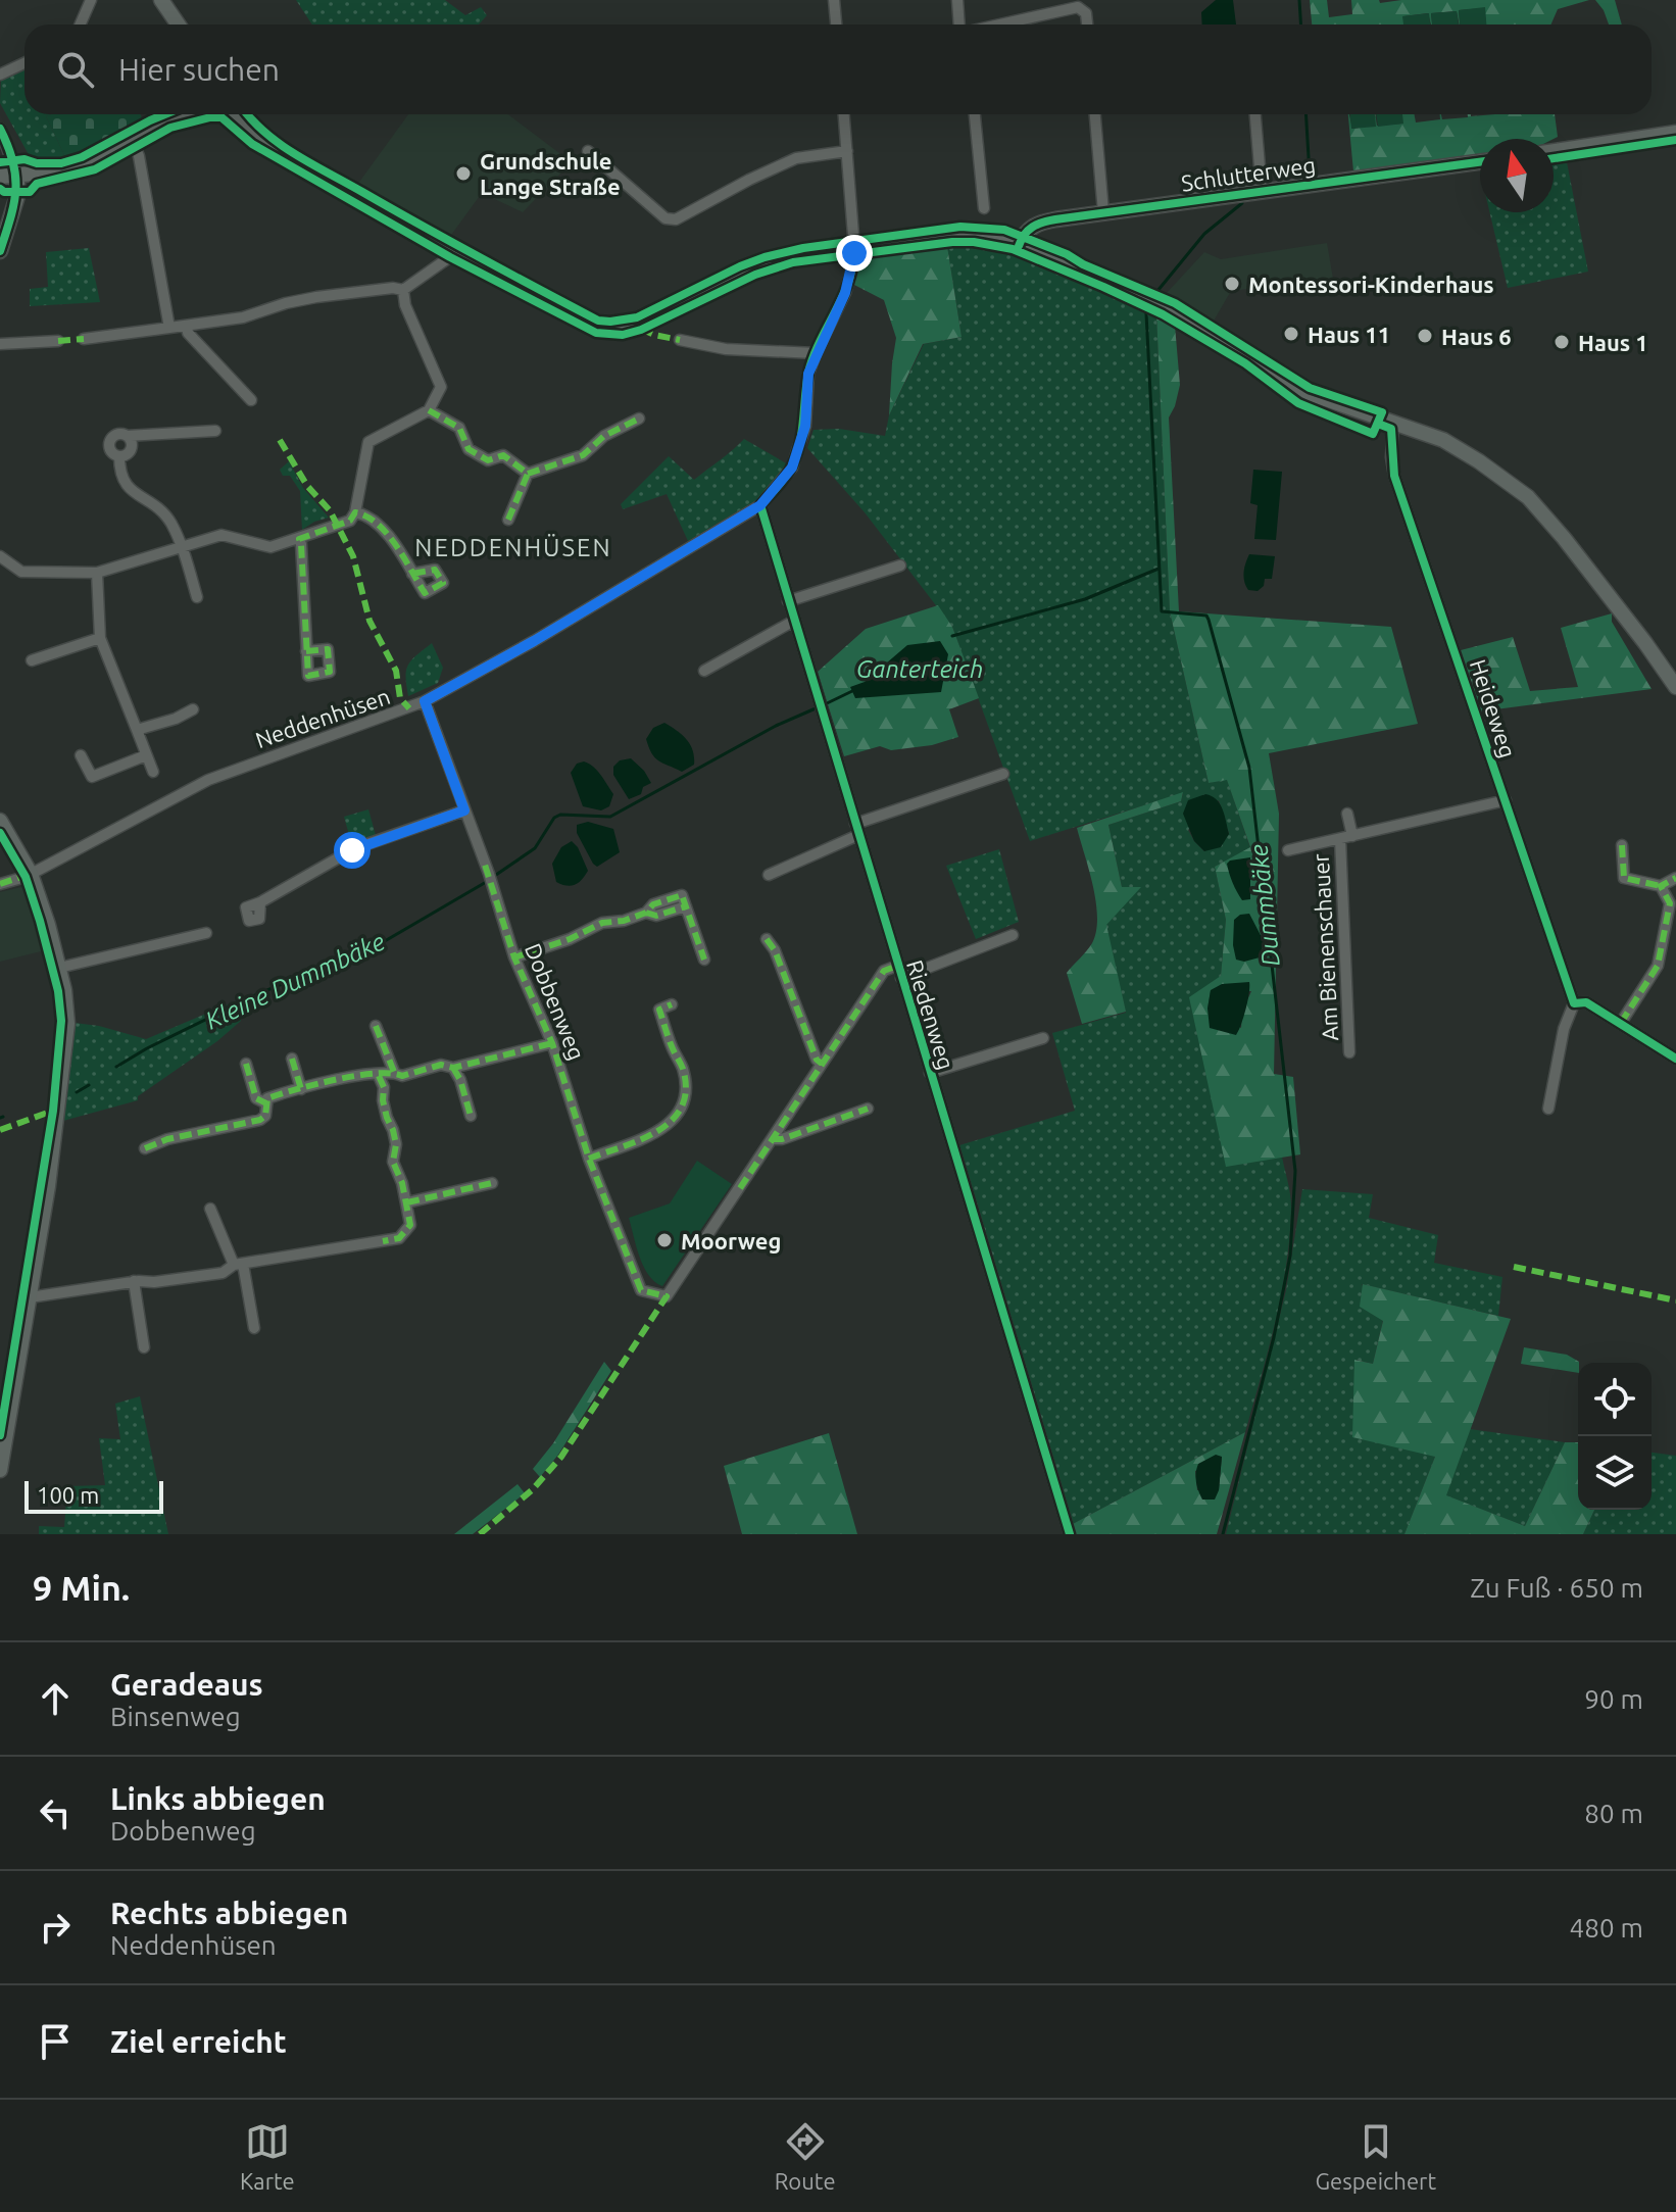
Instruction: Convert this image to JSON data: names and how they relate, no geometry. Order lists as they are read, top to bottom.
{
  "streets": {
    "street": [
      "Schlutterweg",
      "Heideweg",
      "Neddenhüsen",
      "Am Bienenschauer",
      "Dobbenweg",
      "Riedenweg"
    ]
  },
  "crossings": [
    ["Neddenhüsen", "Dobbenweg"],
    ["Neddenhüsen", "Riedenweg"]
  ],
  "districts": ["NEDDENHÜSEN"],
  "water": ["Ganterteich", "Dummbäke", "Kleine Dummbäke"],
  "places": [
    "Grundschule Lange Straße",
    "Montessori-Kinderhaus",
    "Haus 11",
    "Haus 6",
    "Haus 1",
    "Moorweg"
  ],
  "scale_bar": "100 m",
  "north": "top",
  "page": {
    "search": "Hier suchen",
    "scale": "100 m",
    "heading": ["9 Min.", "Zu Fuß · 650 m"],
    "list": [
      ["Geradeaus", "Binsenweg", "90 m"],
      ["Links abbiegen", "Dobbenweg", "80 m"],
      ["Rechts abbiegen", "Neddenhüsen", "480 m"],
      "Ziel erreicht"
    ],
    "nav": ["Karte", "Route", "Gespeichert"]
  }
}
